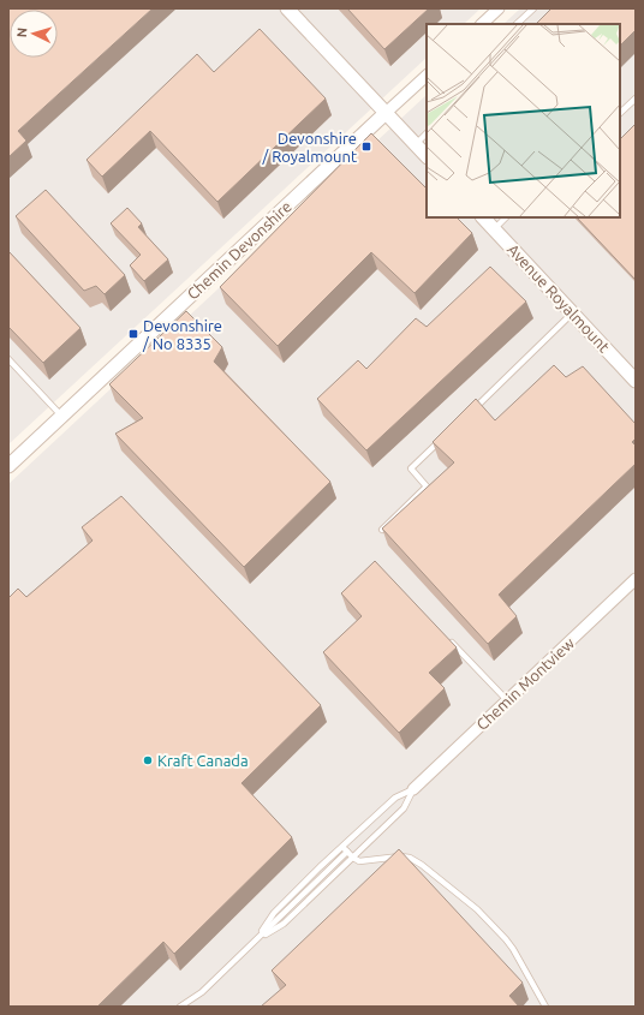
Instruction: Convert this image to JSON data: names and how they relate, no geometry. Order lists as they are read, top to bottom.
{
  "streets": {
    "street": ["Chemin Devonshire", "Avenue Royalmount", "Chemin Montview"]
  },
  "places": {
    "transit": ["Devonshire / Royalmount", "Devonshire / No 8335"],
    "other": ["Kraft Canada"]
  },
  "north": "left"
}
